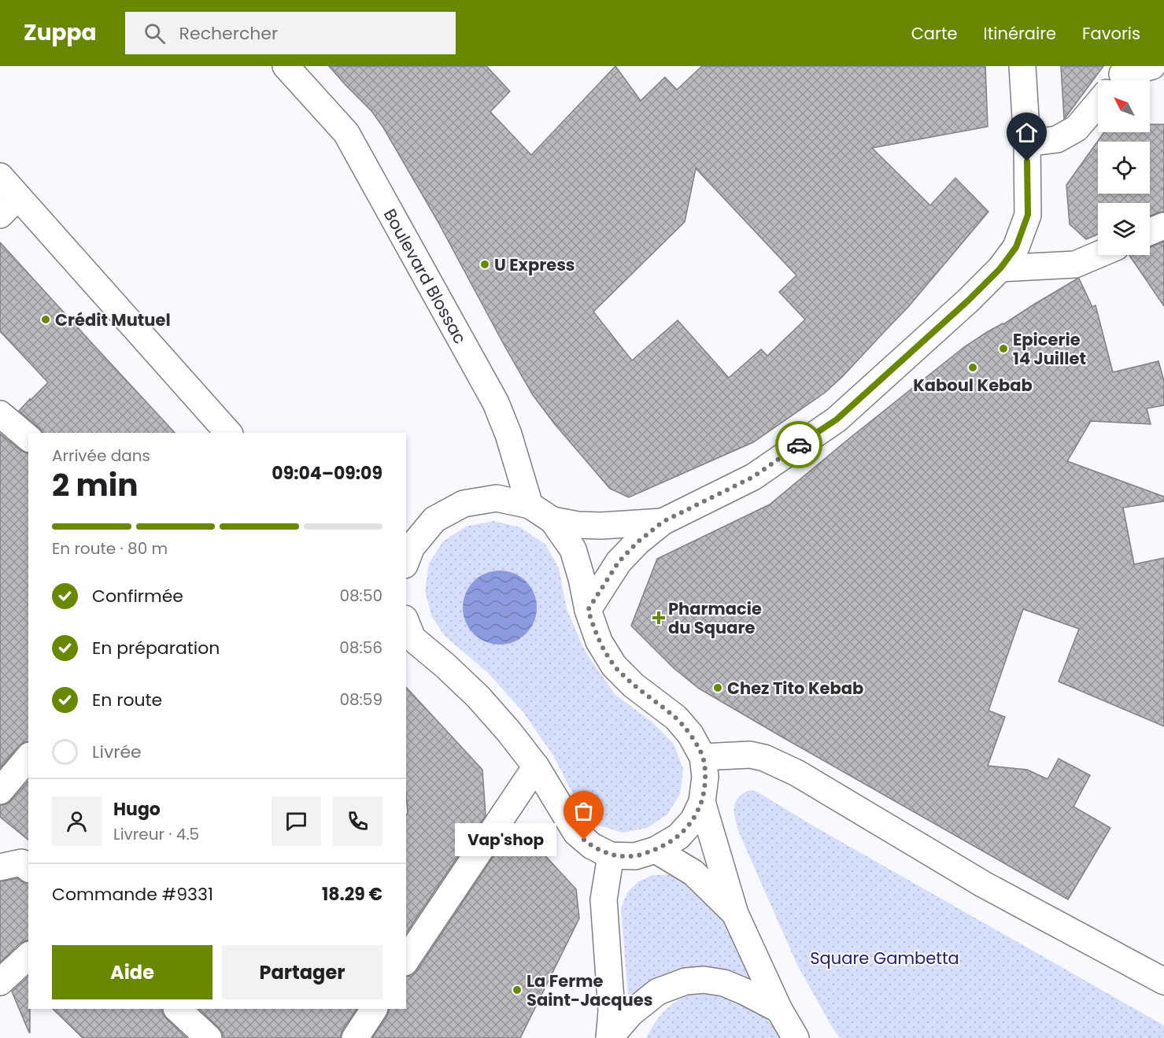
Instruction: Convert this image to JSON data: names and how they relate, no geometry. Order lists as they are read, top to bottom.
{
  "streets": {
    "main road": ["Boulevard Blossac"]
  },
  "parks": ["Square Gambetta"],
  "places": {
    "other": [
      "U Express",
      "Crédit Mutuel",
      "Epicerie 14 Juillet",
      "Kaboul Kebab",
      "Chez Tito Kebab",
      "Vap'shop",
      "La Ferme Saint-Jacques"
    ],
    "health": ["Pharmacie du Square"]
  },
  "north": "top left",
  "page": {
    "header": "Zuppa",
    "search": "Rechercher",
    "nav": ["Carte", "Itinéraire", "Favoris"],
    "heading": ["2 min", "Arrivée dans", "09:04–09:09"],
    "panel": [
      "Hugo",
      "Livreur · 4.5",
      "Commande #9331",
      "18.29 €"
    ],
    "bar": "En route · 80 m",
    "list": [
      ["Confirmée", "08:50"],
      ["En préparation", "08:56"],
      ["En route", "08:59"],
      "Livrée"
    ],
    "bubble": "Vap'shop",
    "buttons": ["Aide", "Partager"]
  }
}
